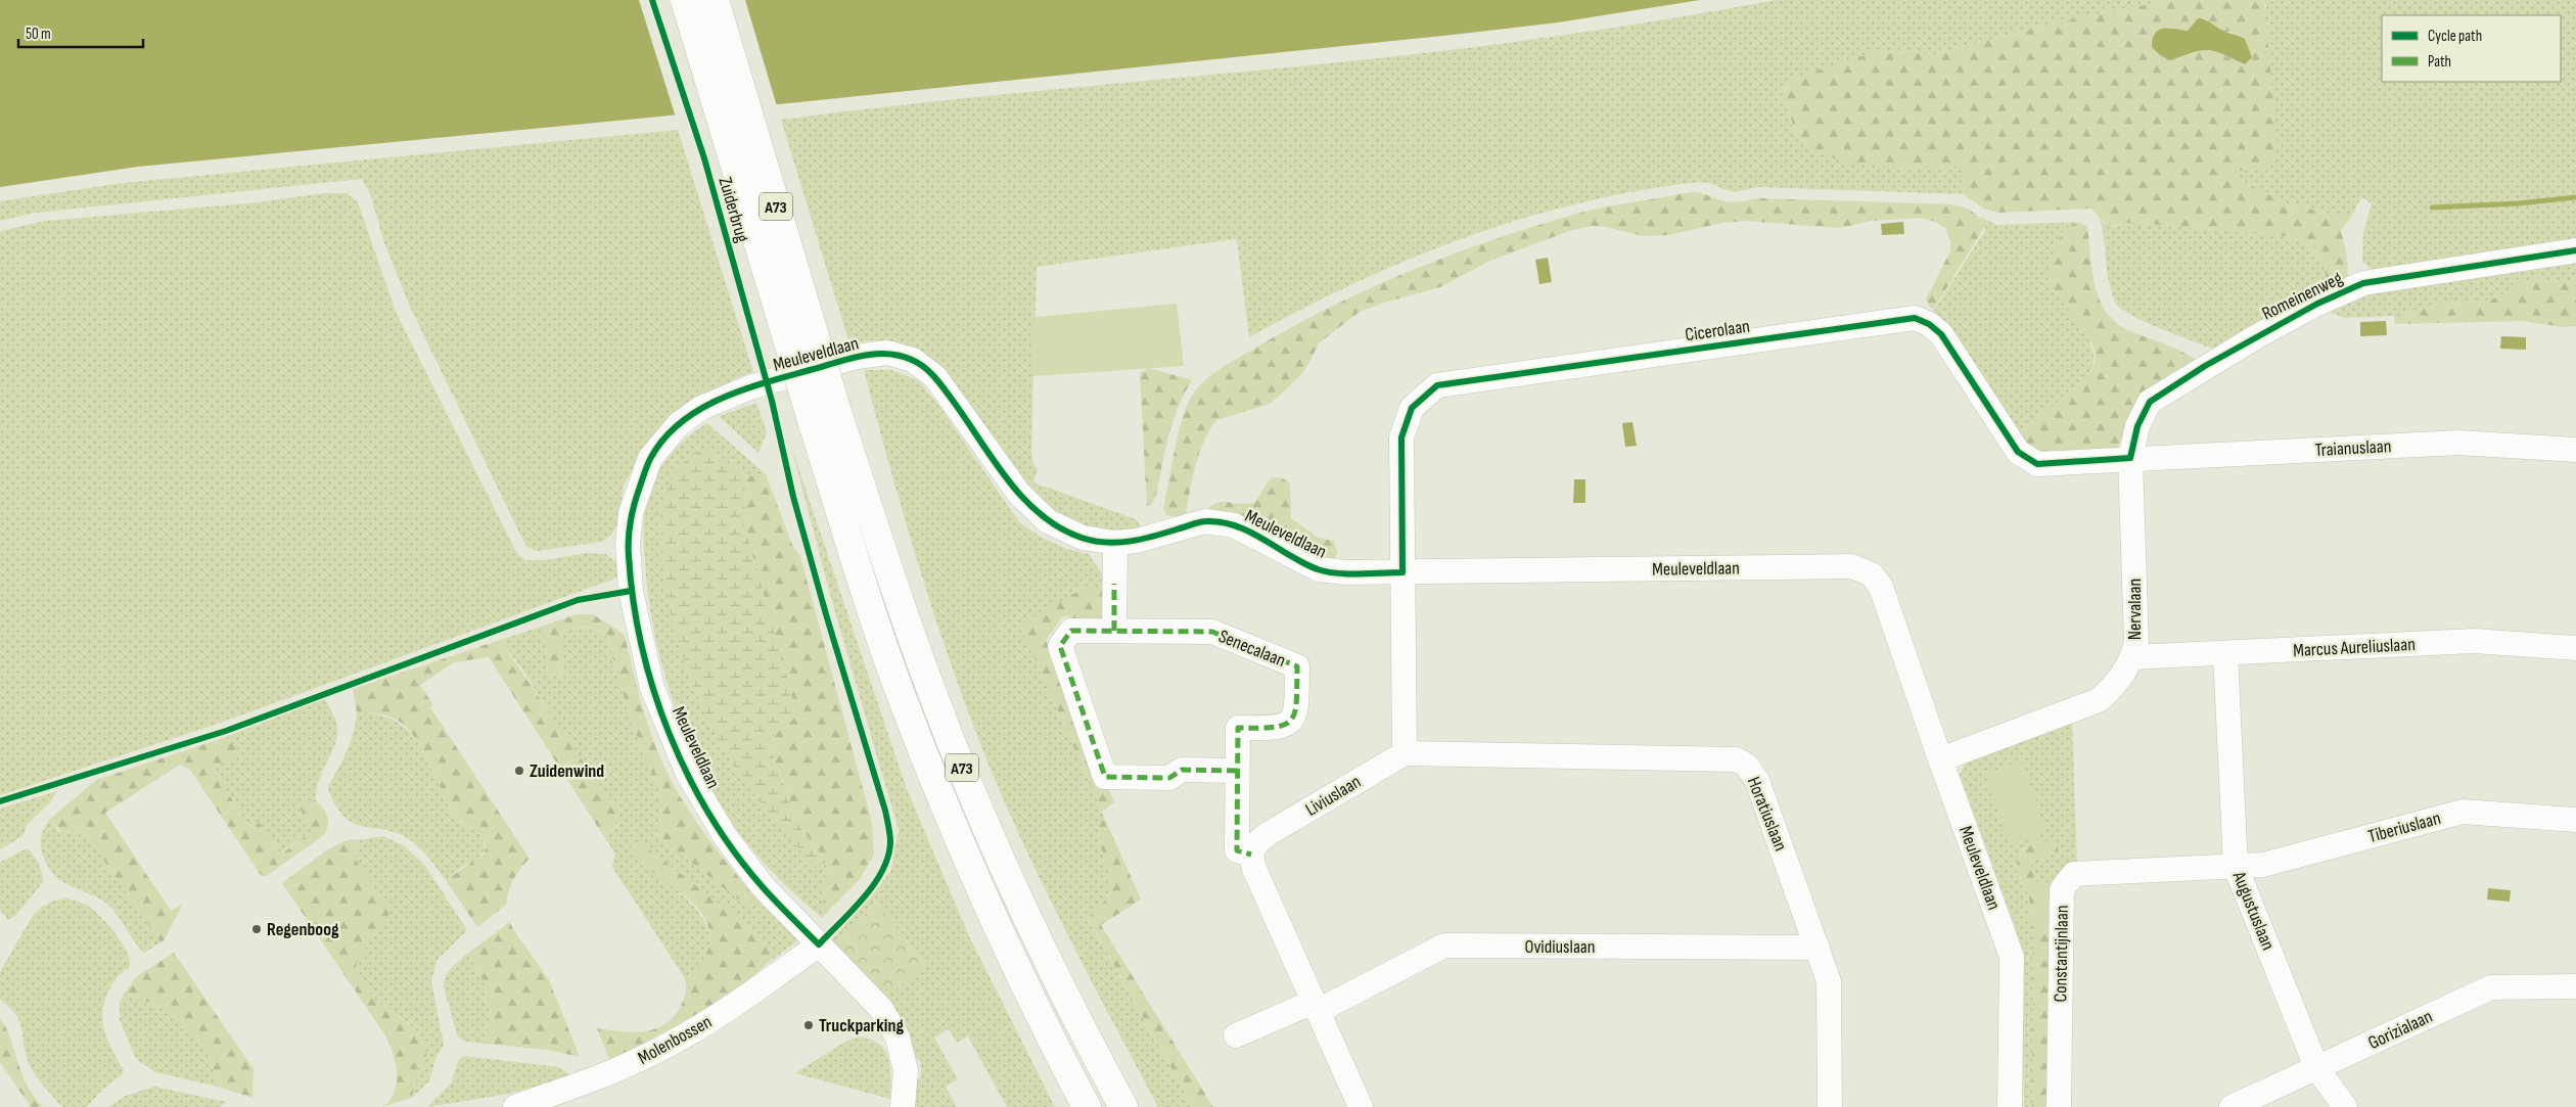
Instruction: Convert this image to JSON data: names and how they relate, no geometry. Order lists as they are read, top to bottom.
{
  "streets": {
    "highway": ["A73", "Zuiderbrug"],
    "street": [
      "Romeinenweg",
      "Cicerolaan",
      "Meuleveldlaan",
      "Traianuslaan",
      "Nervalaan",
      "Marcus Aureliuslaan",
      "Senecalaan",
      "Liviuslaan",
      "Horatiuslaan",
      "Tiberiuslaan",
      "Augustuslaan",
      "Ovidiuslaan",
      "Constantijnlaan",
      "Gorizialaan",
      "Molenbossen"
    ]
  },
  "crossings": [
    ["A73", "Zuiderbrug"],
    ["Romeinenweg", "Cicerolaan"],
    ["Romeinenweg", "Traianuslaan"],
    ["Romeinenweg", "Nervalaan"],
    ["Cicerolaan", "Meuleveldlaan"],
    ["Cicerolaan", "Traianuslaan"],
    ["Cicerolaan", "Nervalaan"],
    ["Meuleveldlaan", "Nervalaan"],
    ["Meuleveldlaan", "Molenbossen"],
    ["Traianuslaan", "Nervalaan"],
    ["Nervalaan", "Marcus Aureliuslaan"],
    ["Marcus Aureliuslaan", "Augustuslaan"],
    ["Senecalaan", "Liviuslaan"],
    ["Liviuslaan", "Horatiuslaan"],
    ["Horatiuslaan", "Ovidiuslaan"],
    ["Tiberiuslaan", "Augustuslaan"],
    ["Tiberiuslaan", "Constantijnlaan"],
    ["Augustuslaan", "Constantijnlaan"],
    ["Augustuslaan", "Gorizialaan"]
  ],
  "places": ["Zuidenwind", "Regenboog", "Truckparking"],
  "legend": ["Cycle path", "Path"],
  "scale_bar": "50 m"
}
